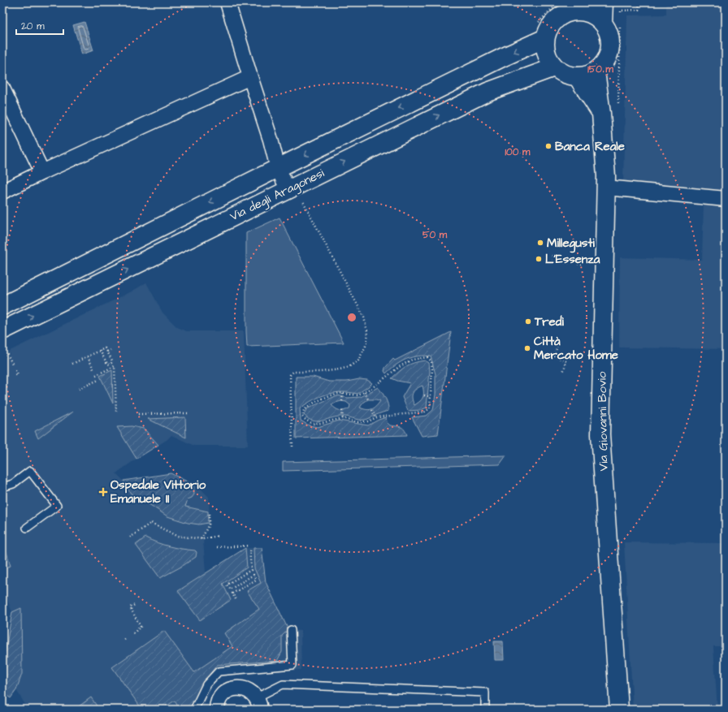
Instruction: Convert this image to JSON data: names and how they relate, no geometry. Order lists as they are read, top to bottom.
{
  "streets": {
    "main road": ["Via degli Aragonesi", "Via Giovanni Bovio"]
  },
  "crossings": [
    ["Via degli Aragonesi", "Via Giovanni Bovio"]
  ],
  "places": {
    "other": [
      "Banca Reale",
      "Millegusti",
      "L'Essenza",
      "Tredì",
      "Città Mercato Home"
    ],
    "health": ["Ospedale Vittorio Emanuele II"]
  },
  "scale_bar": "20 m",
  "rings": ["150 m", "100 m", "50 m"]
}
